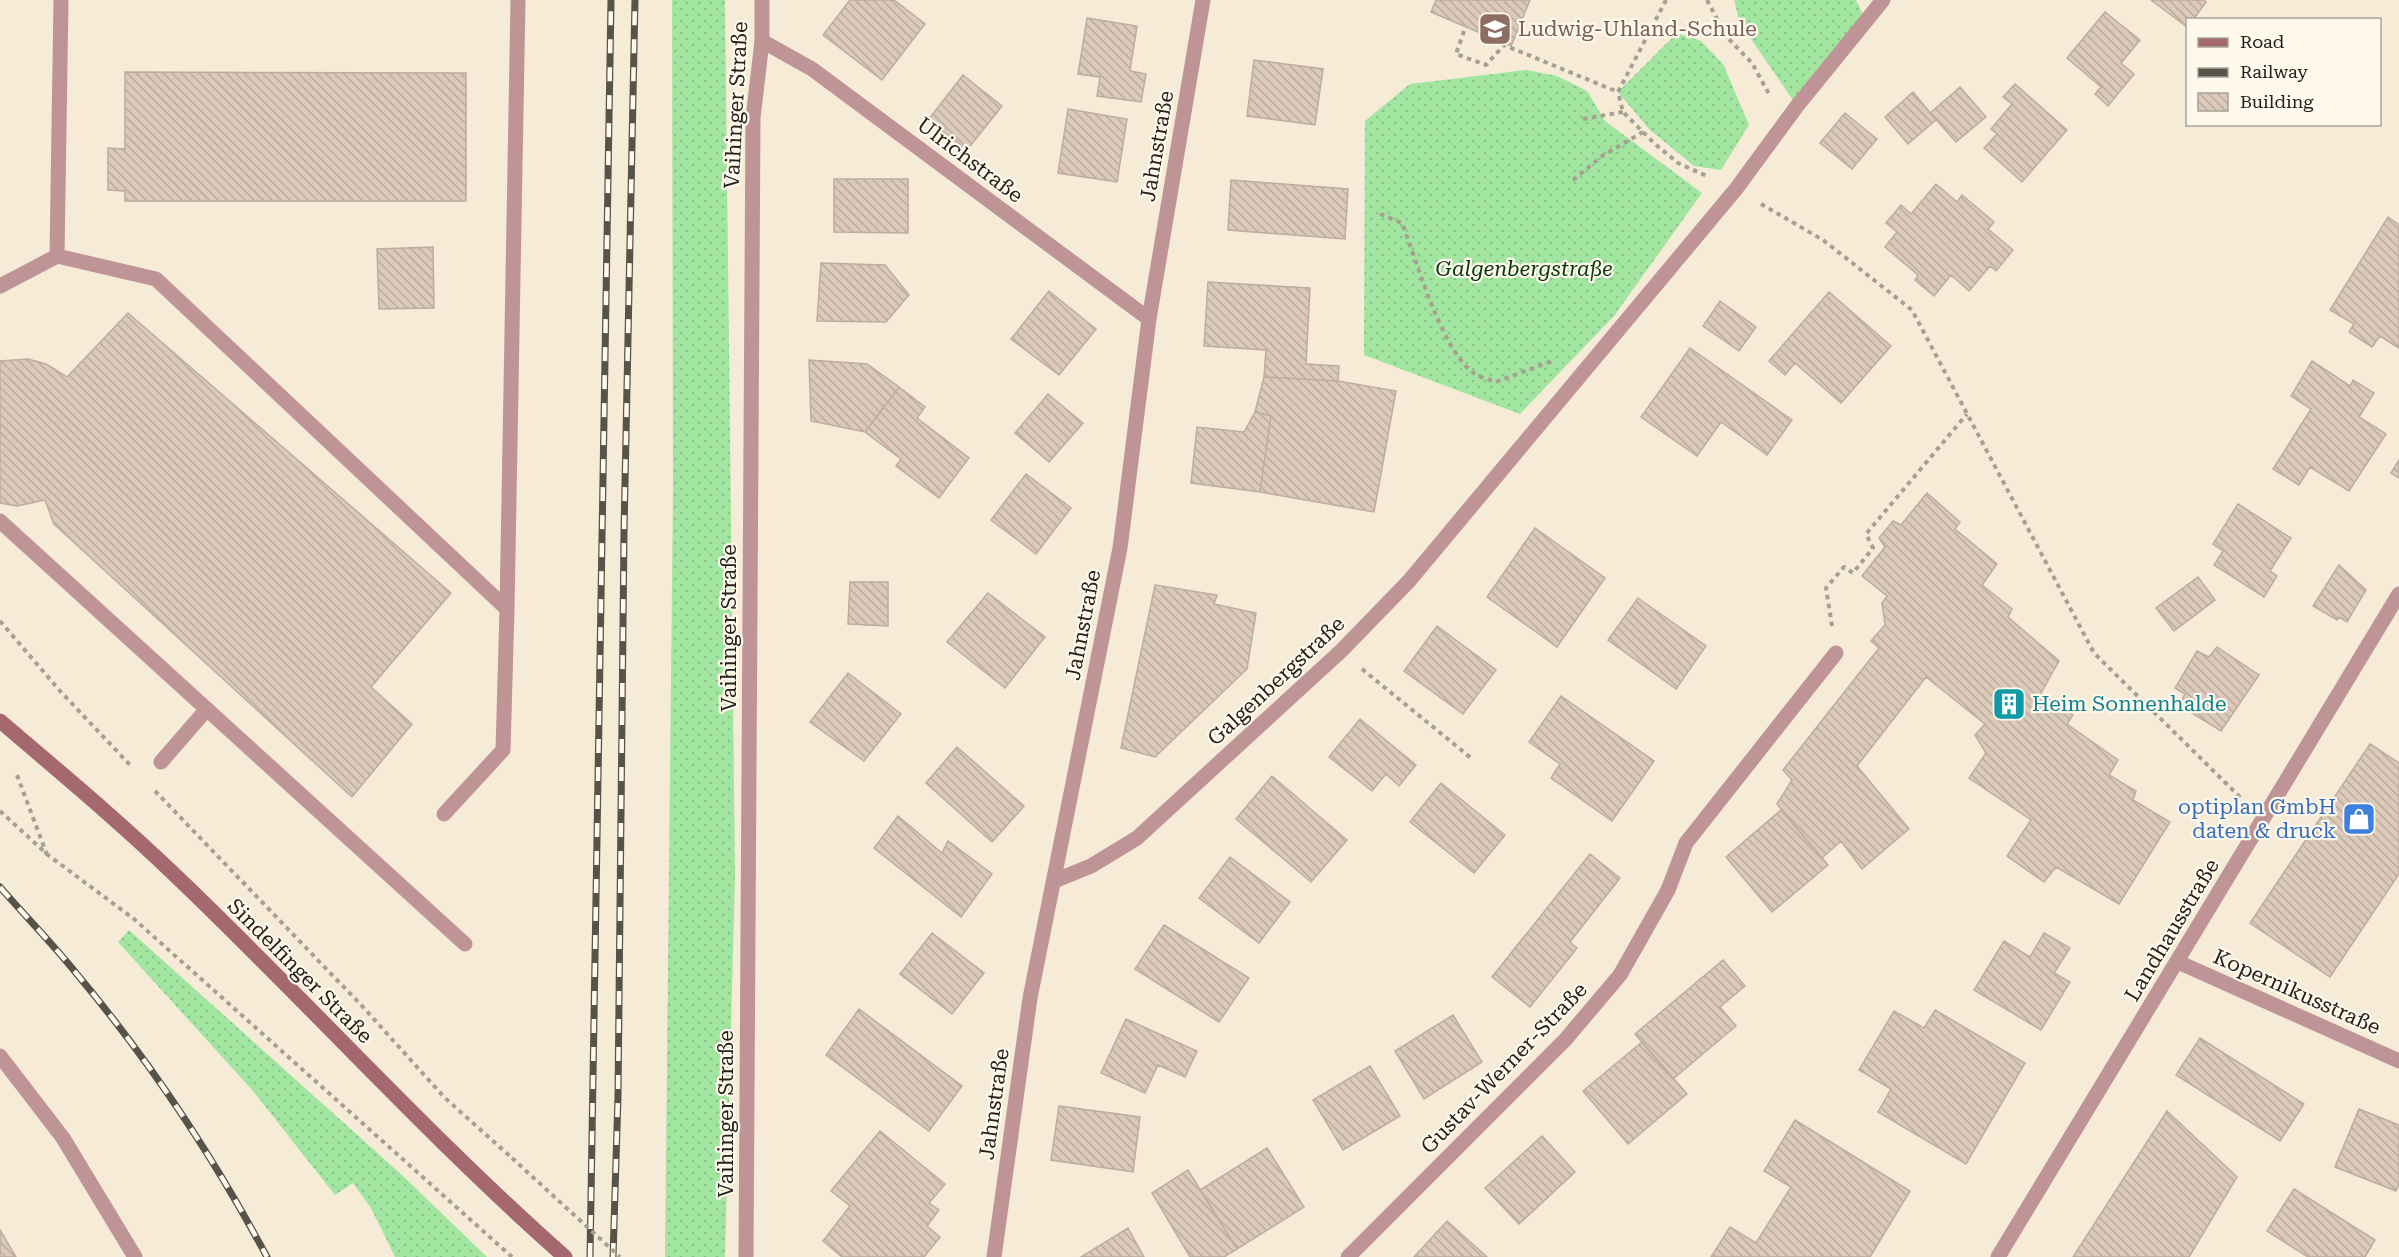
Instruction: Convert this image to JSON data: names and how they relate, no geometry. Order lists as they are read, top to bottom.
{
  "streets": {
    "main road": ["Sindelfinger Straße"],
    "street": [
      "Vaihinger Straße",
      "Jahnstraße",
      "Ulrichstraße",
      "Galgenbergstraße",
      "Landhausstraße",
      "Kopernikusstraße",
      "Gustav-Werner-Straße"
    ]
  },
  "crossings": [
    ["Vaihinger Straße", "Ulrichstraße"],
    ["Jahnstraße", "Ulrichstraße"],
    ["Jahnstraße", "Galgenbergstraße"],
    ["Landhausstraße", "Kopernikusstraße"]
  ],
  "parks": ["Galgenbergstraße"],
  "places": {
    "school or university": ["Ludwig-Uhland-Schule"],
    "building": ["Heim Sonnenhalde"],
    "shop": ["optiplan GmbH daten & druck"]
  },
  "legend": ["Road", "Railway", "Building"]
}
